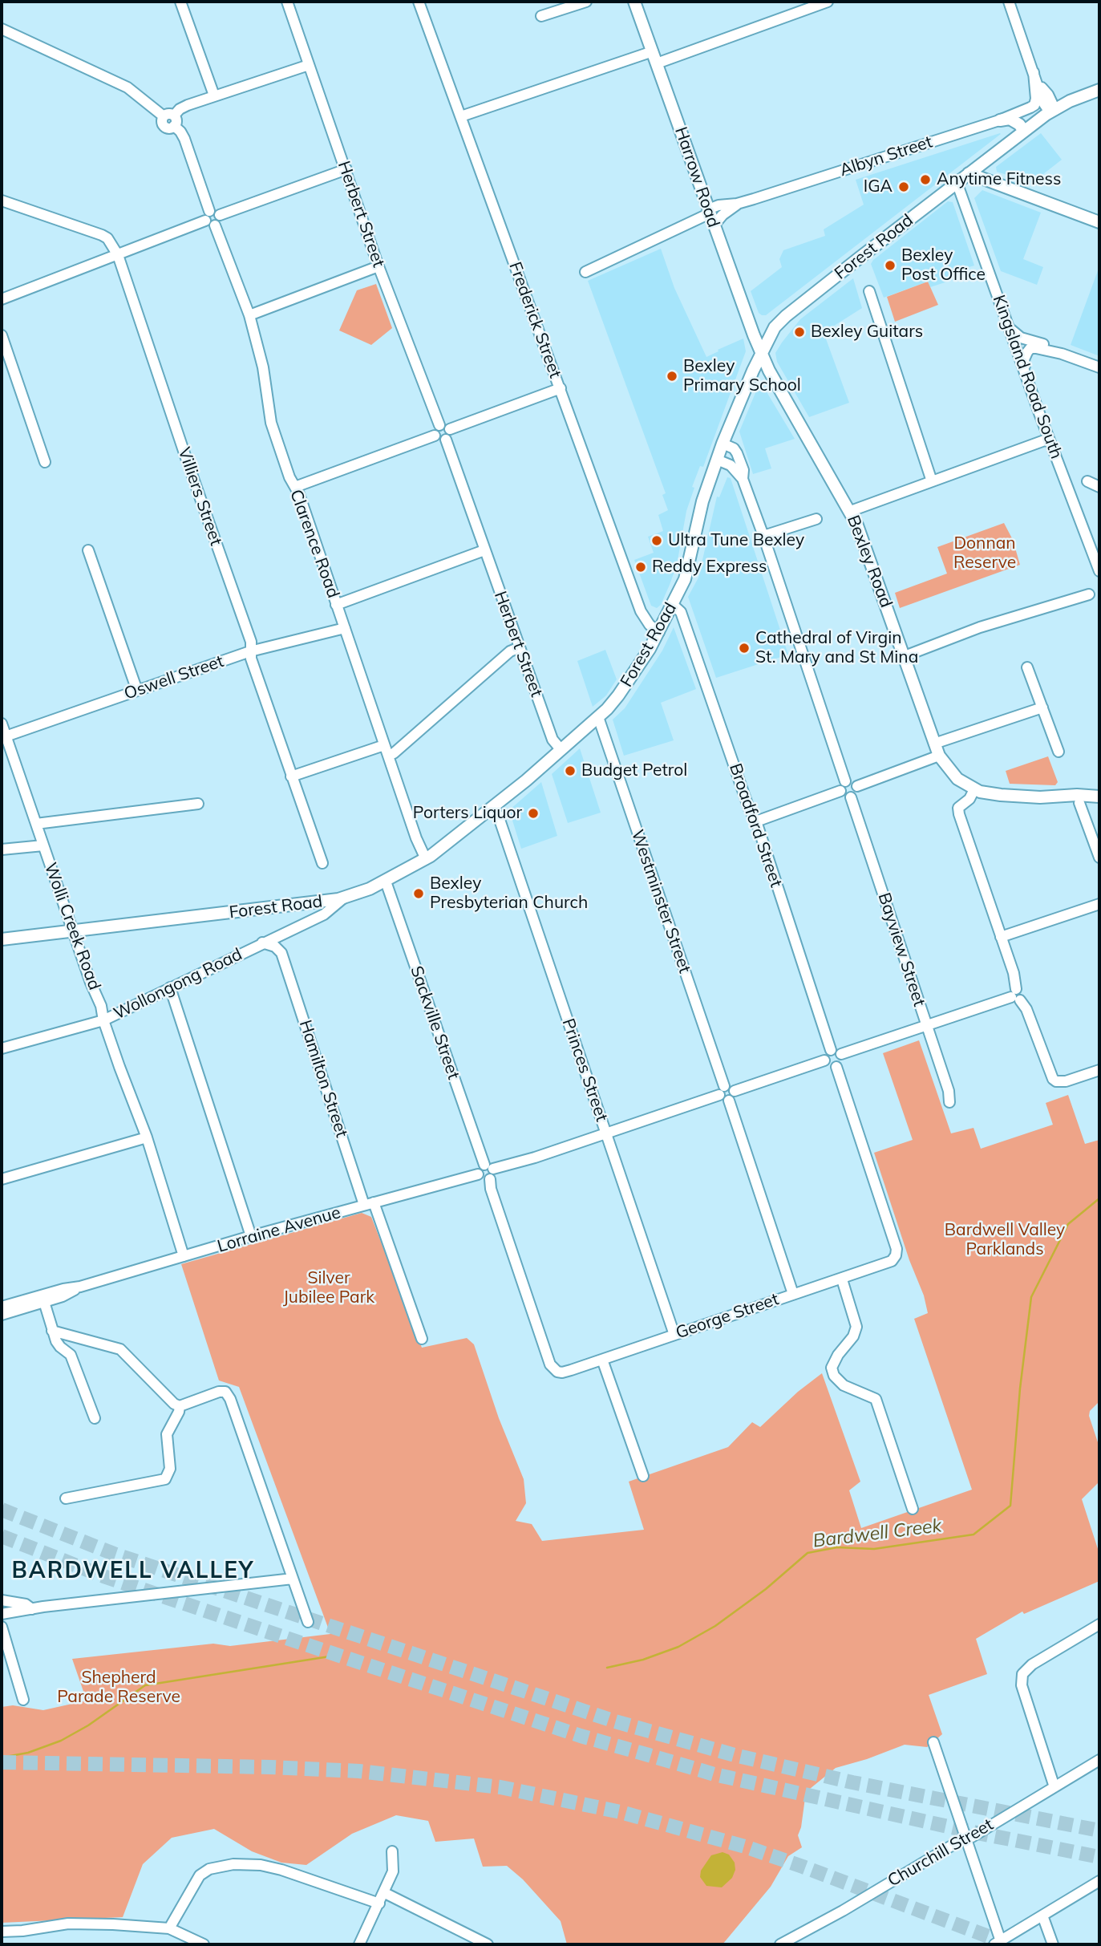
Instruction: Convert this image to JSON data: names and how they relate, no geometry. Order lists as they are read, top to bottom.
{
  "streets": {
    "main road": ["Harrow Road", "Forest Road", "Bexley Road"],
    "street": [
      "Albyn Street",
      "Herbert Street",
      "Frederick Street",
      "Kingsland Road South",
      "Villiers Street",
      "Clarence Road",
      "Oswell Street",
      "Broadford Street",
      "Westminster Street",
      "Wolli Creek Road",
      "Bayview Street",
      "Wollongong Road",
      "Sackville Street",
      "Princes Street",
      "Hamilton Street",
      "Lorraine Avenue",
      "George Street",
      "Churchill Street"
    ]
  },
  "crossings": [
    ["Albyn Street", "Harrow Road"],
    ["Harrow Road", "Forest Road"],
    ["Harrow Road", "Bexley Road"],
    ["Herbert Street", "Forest Road"],
    ["Forest Road", "Frederick Street"],
    ["Forest Road", "Kingsland Road South"],
    ["Forest Road", "Clarence Road"],
    ["Forest Road", "Bexley Road"],
    ["Forest Road", "Broadford Street"],
    ["Forest Road", "Westminster Street"],
    ["Forest Road", "Wolli Creek Road"],
    ["Forest Road", "Wollongong Road"],
    ["Forest Road", "Sackville Street"],
    ["Forest Road", "Princes Street"],
    ["Villiers Street", "Oswell Street"],
    ["Clarence Road", "Oswell Street"],
    ["Oswell Street", "Wolli Creek Road"],
    ["Broadford Street", "George Street"],
    ["Wolli Creek Road", "Wollongong Road"],
    ["Wolli Creek Road", "Lorraine Avenue"],
    ["Wollongong Road", "Hamilton Street"],
    ["Sackville Street", "Lorraine Avenue"],
    ["Sackville Street", "George Street"],
    ["Princes Street", "George Street"],
    ["Hamilton Street", "Lorraine Avenue"]
  ],
  "districts": ["BARDWELL VALLEY"],
  "water": ["Bardwell Creek"],
  "parks": [
    "Donnan Reserve",
    "Bardwell Valley Parklands",
    "Silver Jubilee Park",
    "Shepherd Parade Reserve"
  ],
  "places": [
    "Anytime Fitness",
    "IGA",
    "Bexley Post Office",
    "Bexley Guitars",
    "Bexley Primary School",
    "Ultra Tune Bexley",
    "Reddy Express",
    "Cathedral of Virgin St. Mary and St Mina",
    "Budget Petrol",
    "Porters Liquor",
    "Bexley Presbyterian Church"
  ]
}
